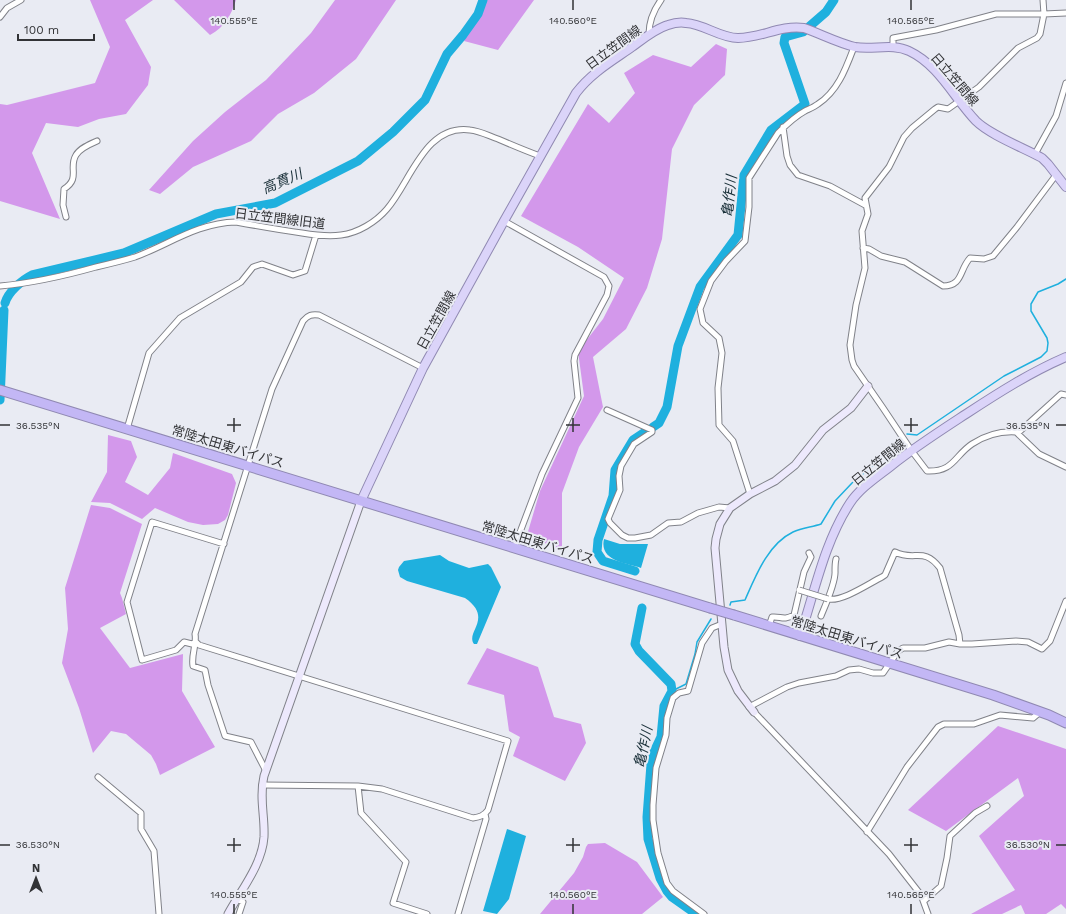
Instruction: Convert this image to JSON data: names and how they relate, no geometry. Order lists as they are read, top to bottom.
{
  "streets": {
    "highway": ["常陸太田東バイパス"],
    "main road": ["日立笠間線"],
    "street": ["日立笠間線旧道"]
  },
  "crossings": [
    ["日立笠間線", "日立笠間線旧道"],
    ["日立笠間線", "常陸太田東バイパス"]
  ],
  "water": ["高貫川", "亀作川"],
  "scale_bar": "100 m",
  "north": "top",
  "coordinates": [
    "140.555°E",
    "140.560°E",
    "140.565°E",
    "36.535°N",
    "36.530°N"
  ]
}
